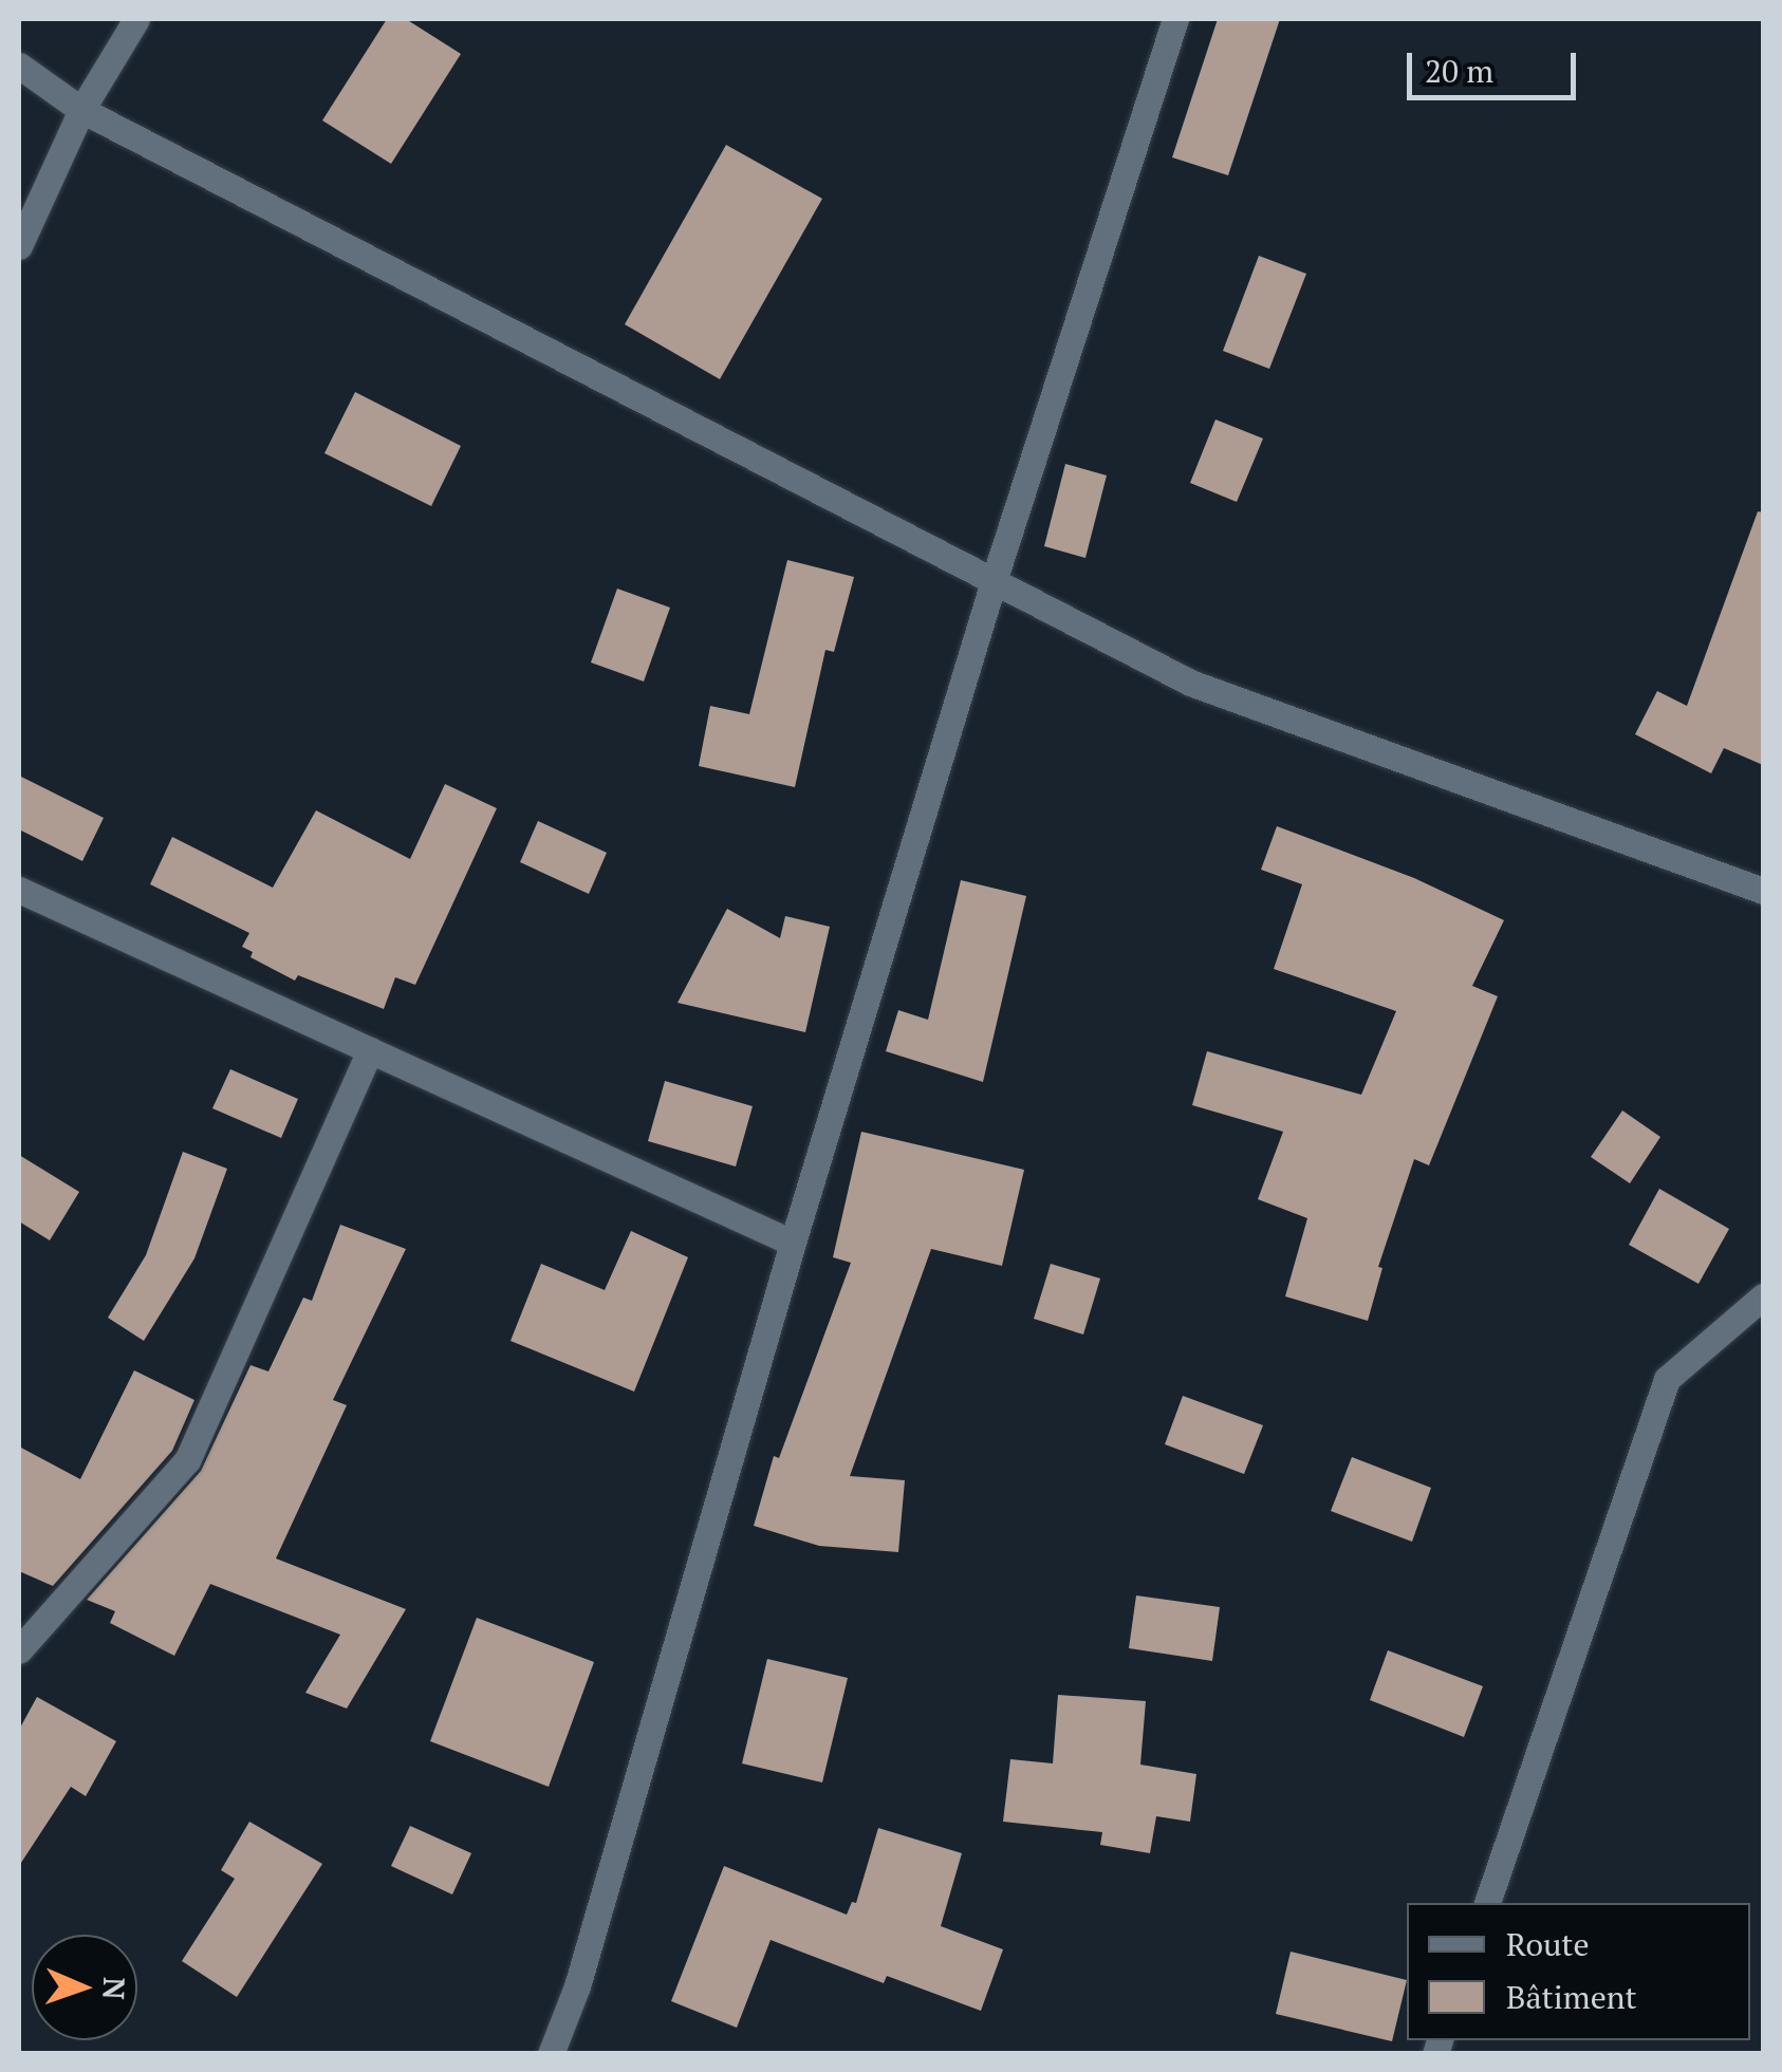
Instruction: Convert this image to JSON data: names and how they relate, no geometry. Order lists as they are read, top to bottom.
{
  "legend": ["Route", "Bâtiment"],
  "scale_bar": "20 m",
  "north": "right"
}
